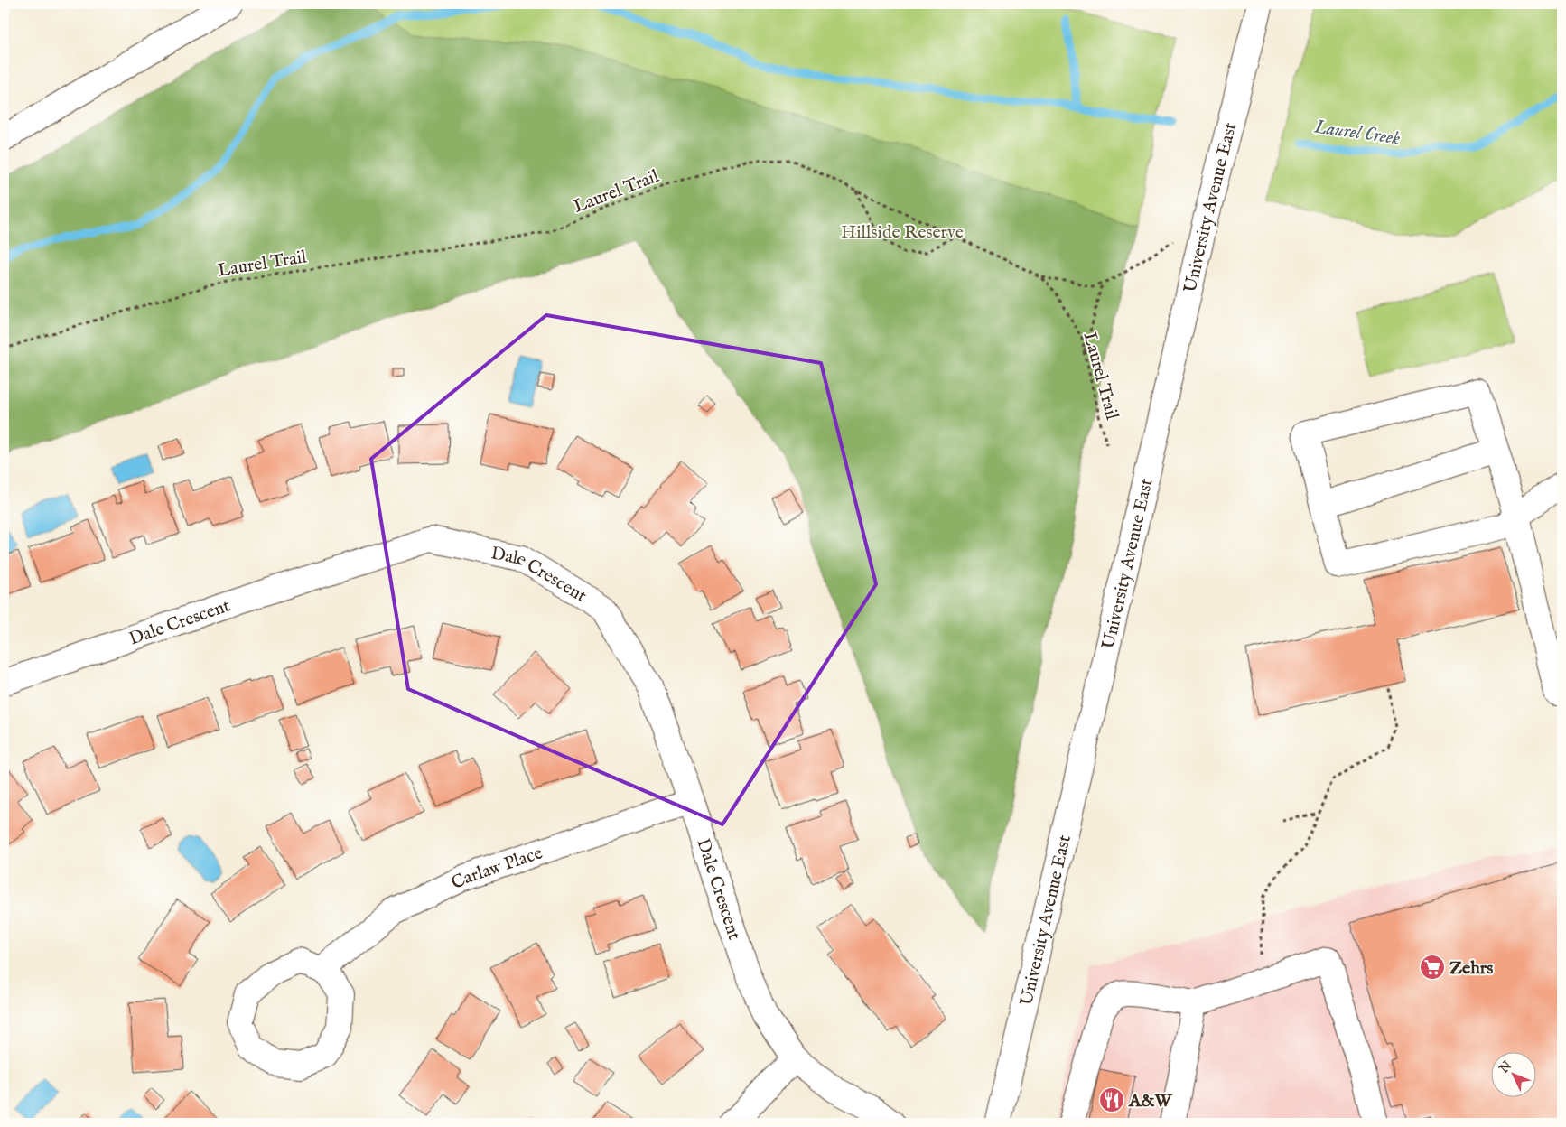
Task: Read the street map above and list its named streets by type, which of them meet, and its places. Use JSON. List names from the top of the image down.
{
  "streets": {
    "street": ["University Avenue East", "Dale Crescent", "Carlaw Place"],
    "path": ["Laurel Trail"]
  },
  "crossings": [
    ["Dale Crescent", "Carlaw Place"]
  ],
  "water": ["Laurel Creek"],
  "parks": ["Hillside Reserve"],
  "places": {
    "supermarket": ["Zehrs"],
    "restaurant": ["A&W"]
  },
  "north": "top left"
}
